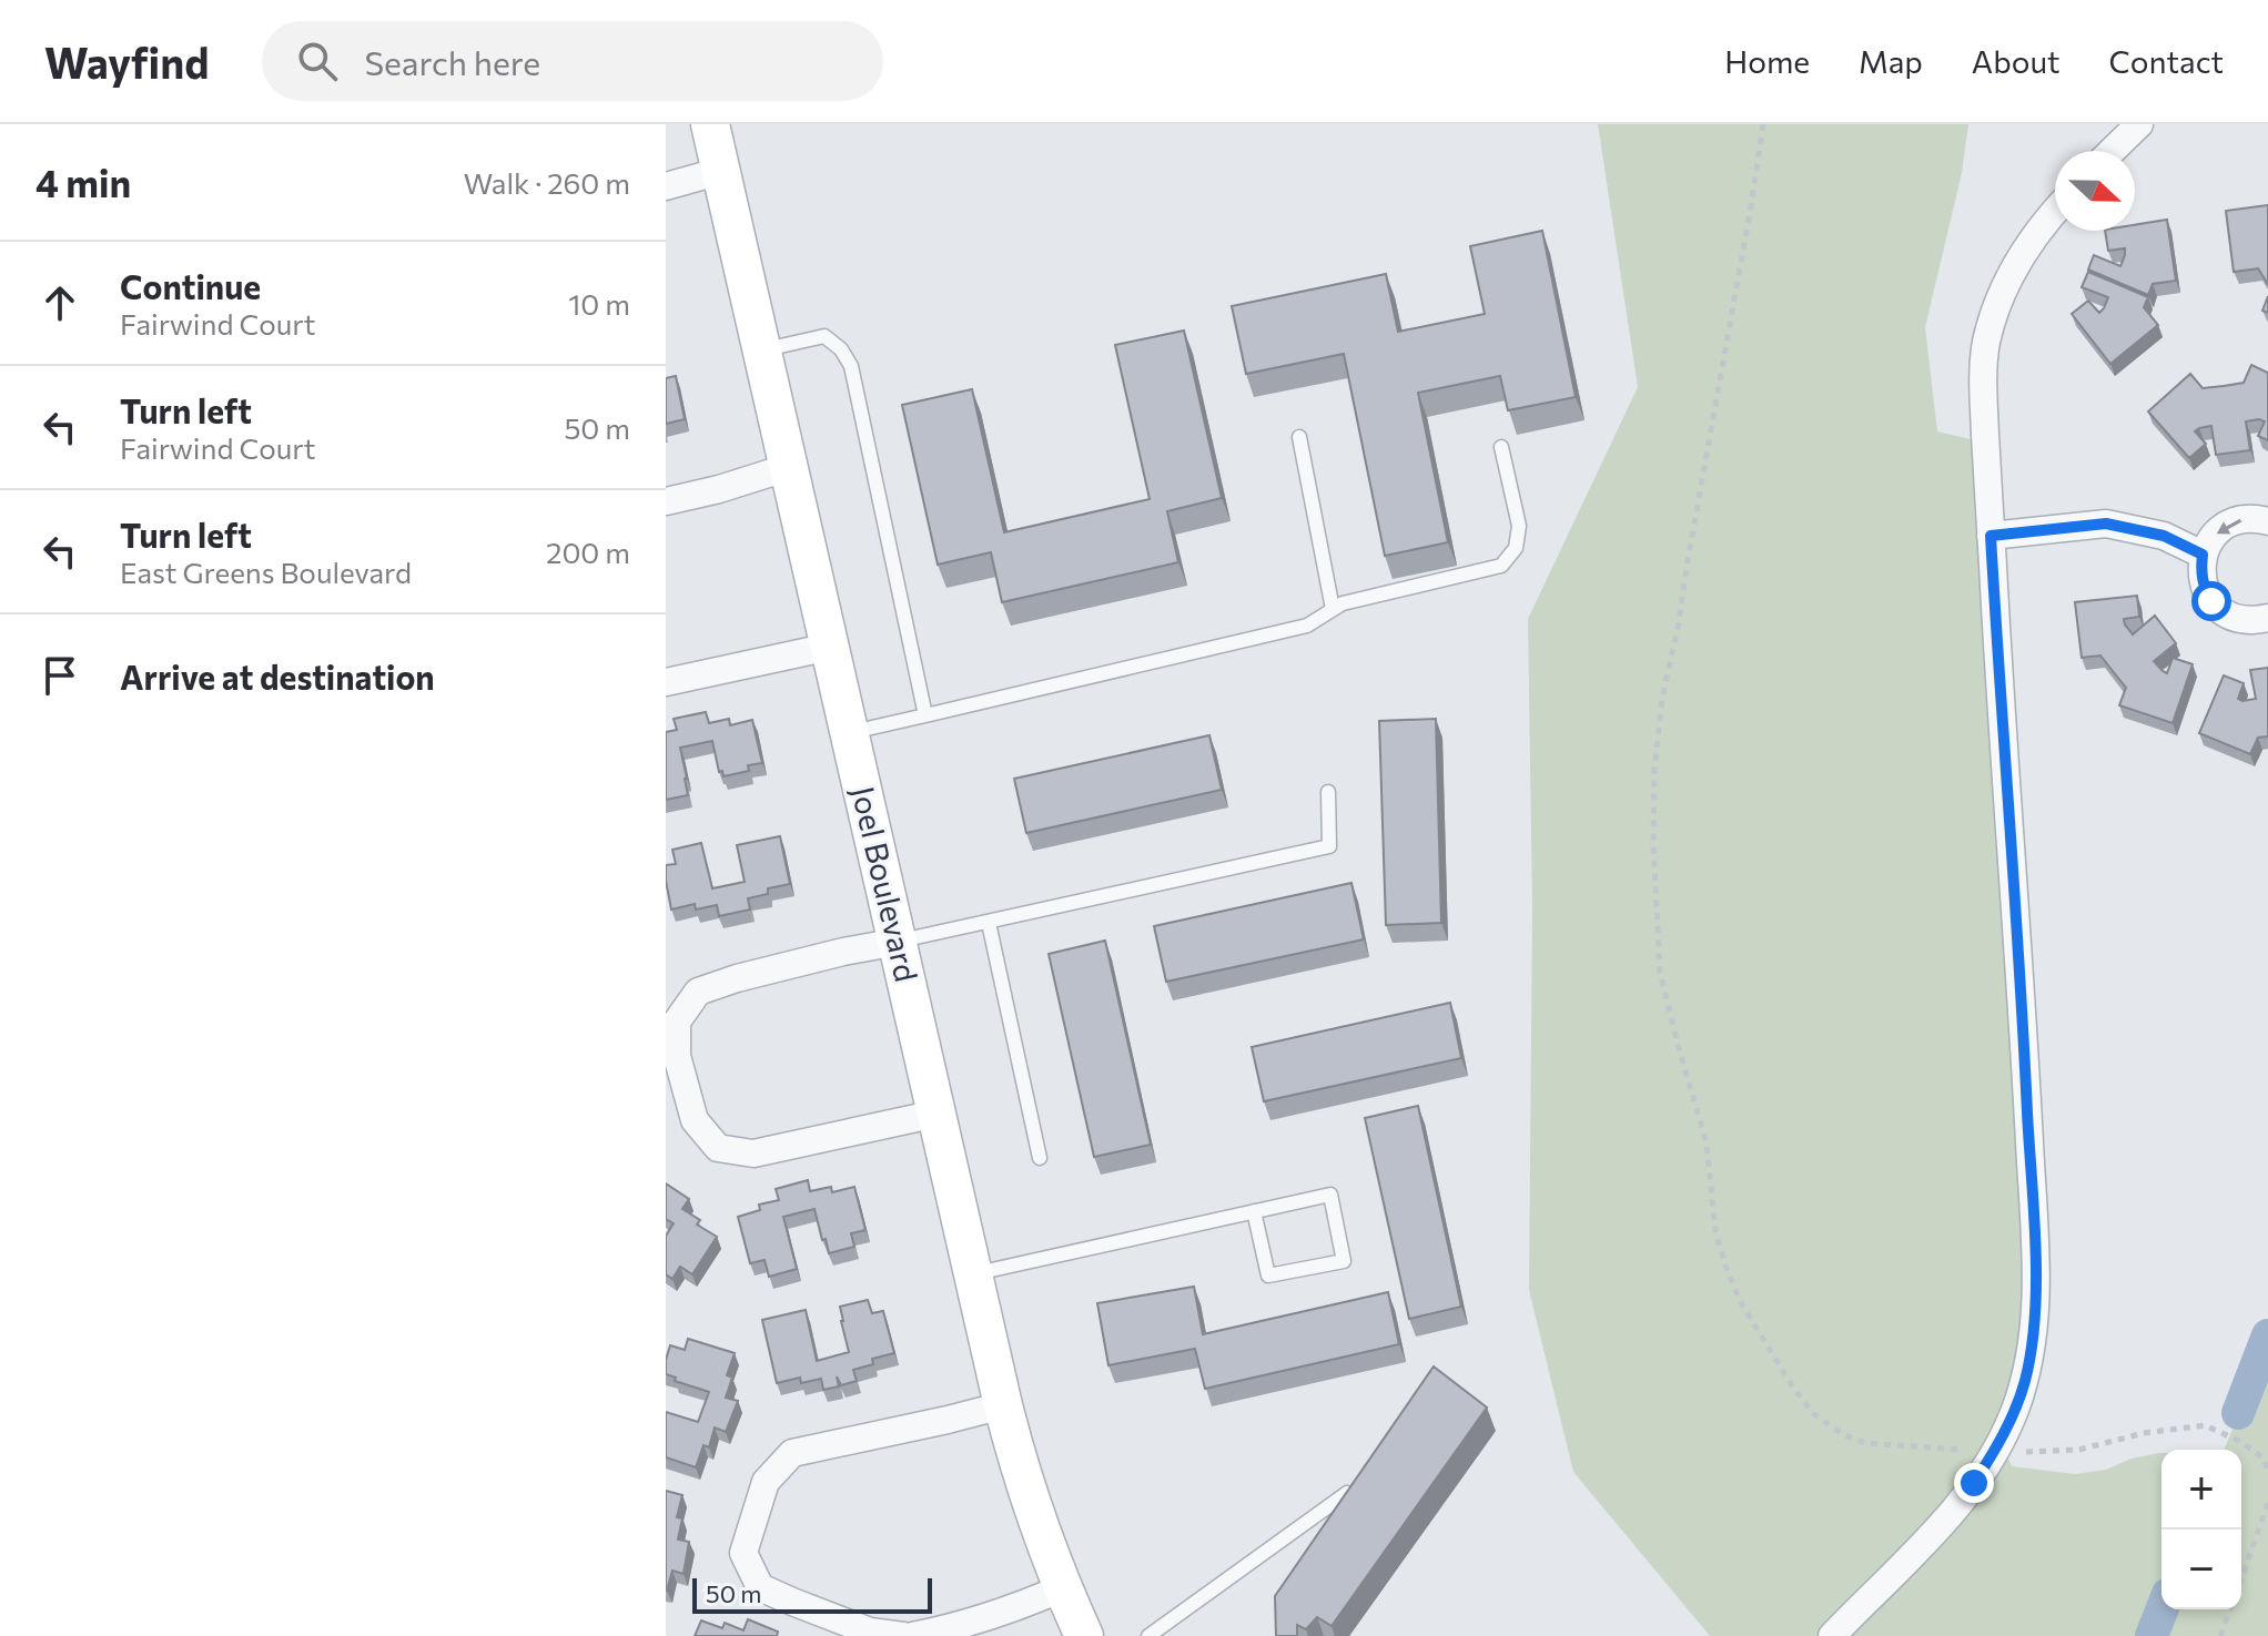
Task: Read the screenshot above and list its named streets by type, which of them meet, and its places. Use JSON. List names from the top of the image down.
{
  "streets": {
    "main road": ["Joel Boulevard"]
  },
  "scale_bar": "50 m",
  "north": "right",
  "page": {
    "header": "Wayfind",
    "search": "Search here",
    "nav": [
      "Home",
      "Map",
      "About",
      "Contact"
    ],
    "heading": ["4 min", "Walk · 260 m"],
    "list": [
      ["Continue", "Fairwind Court", "10 m"],
      ["Turn left", "Fairwind Court", "50 m"],
      ["Turn left", "East Greens Boulevard", "200 m"],
      "Arrive at destination"
    ],
    "map_buttons": ["+", "−"],
    "scale": "50 m"
  }
}
